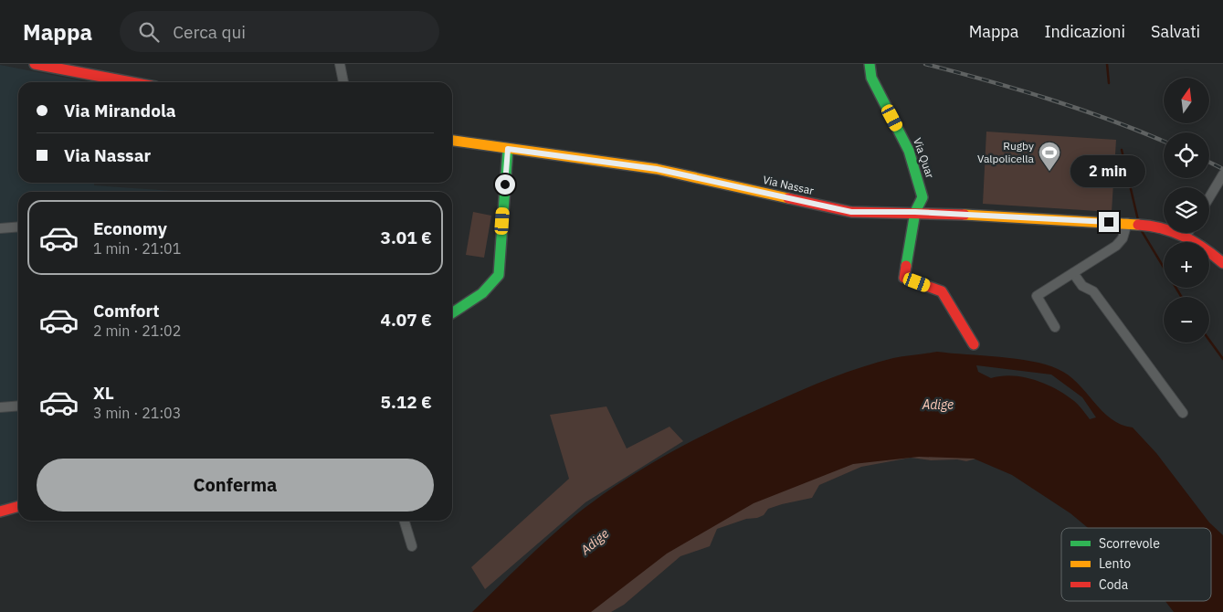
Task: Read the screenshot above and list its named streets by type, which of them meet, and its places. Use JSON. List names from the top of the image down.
{
  "streets": {
    "main road": ["Via Quar", "Via Nassar"]
  },
  "crossings": [
    ["Via Quar", "Via Nassar"]
  ],
  "water": ["Adige"],
  "places": {
    "sports": ["Rugby Valpolicella"]
  },
  "legend": ["Scorrevole", "Lento", "Coda"],
  "north": "top",
  "page": {
    "header": "Mappa",
    "search": "Cerca qui",
    "nav": ["Mappa", "Indicazioni", "Salvati"],
    "map_buttons": ["+", "−"],
    "banner": ["Via Mirandola", "Via Nassar"],
    "bubble": "2 min",
    "list": [
      {
        "name": "Economy",
        "note": "1 min · 21:01",
        "value": "3.01 €"
      },
      {
        "name": "Comfort",
        "note": "2 min · 21:02",
        "value": "4.07 €"
      },
      {
        "name": "XL",
        "note": "3 min · 21:03",
        "value": "5.12 €"
      }
    ],
    "buttons": "Conferma"
  }
}
